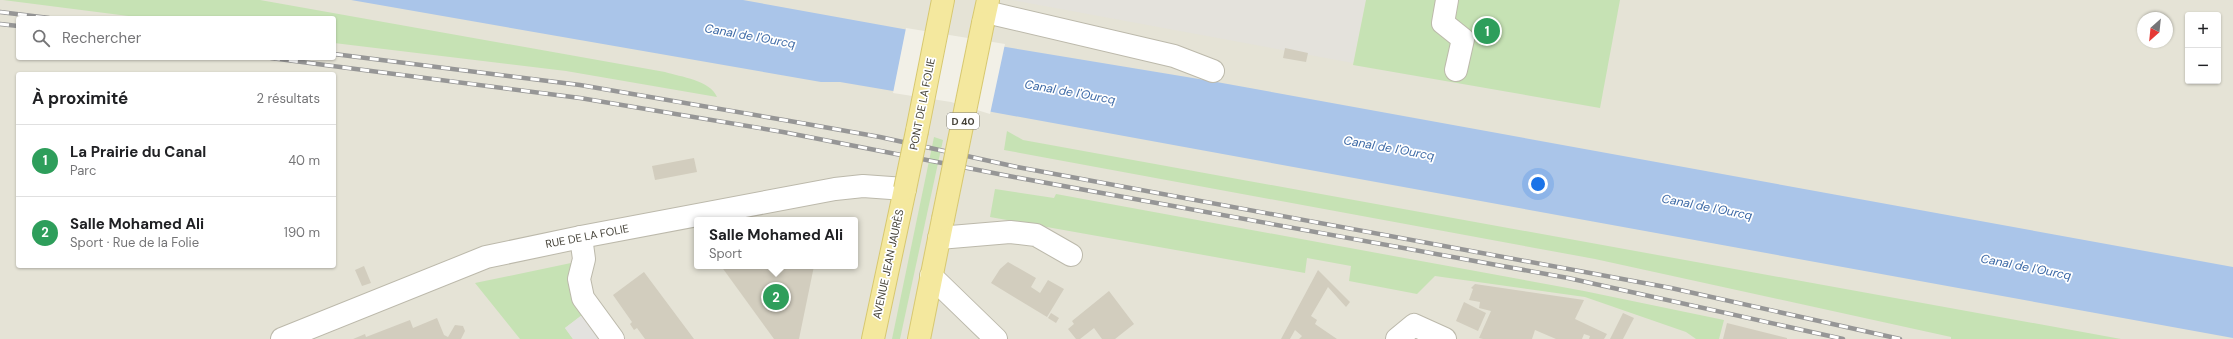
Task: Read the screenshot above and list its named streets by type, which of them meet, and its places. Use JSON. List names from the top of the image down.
{
  "streets": {
    "main road": ["PONT DE LA FOLIE", "D 40", "AVENUE JEAN JAURÈS"],
    "street": ["RUE DE LA FOLIE"]
  },
  "crossings": [
    ["PONT DE LA FOLIE", "RUE DE LA FOLIE"],
    ["PONT DE LA FOLIE", "AVENUE JEAN JAURÈS"],
    ["RUE DE LA FOLIE", "AVENUE JEAN JAURÈS"]
  ],
  "water": ["Canal de l'Ourcq"],
  "north": "bottom left",
  "page": {
    "map_buttons": ["+", "−"],
    "pins": ["1", "2"],
    "search": "Rechercher",
    "heading": ["À proximité", "2 résultats"],
    "list": [
      {
        "mark": "1",
        "name": "La Prairie du Canal",
        "note": "Parc",
        "value": "40 m"
      },
      {
        "mark": "2",
        "name": "Salle Mohamed Ali",
        "note": "Sport · Rue de la Folie",
        "value": "190 m"
      }
    ],
    "popup": ["Salle Mohamed Ali", "Sport"]
  }
}
